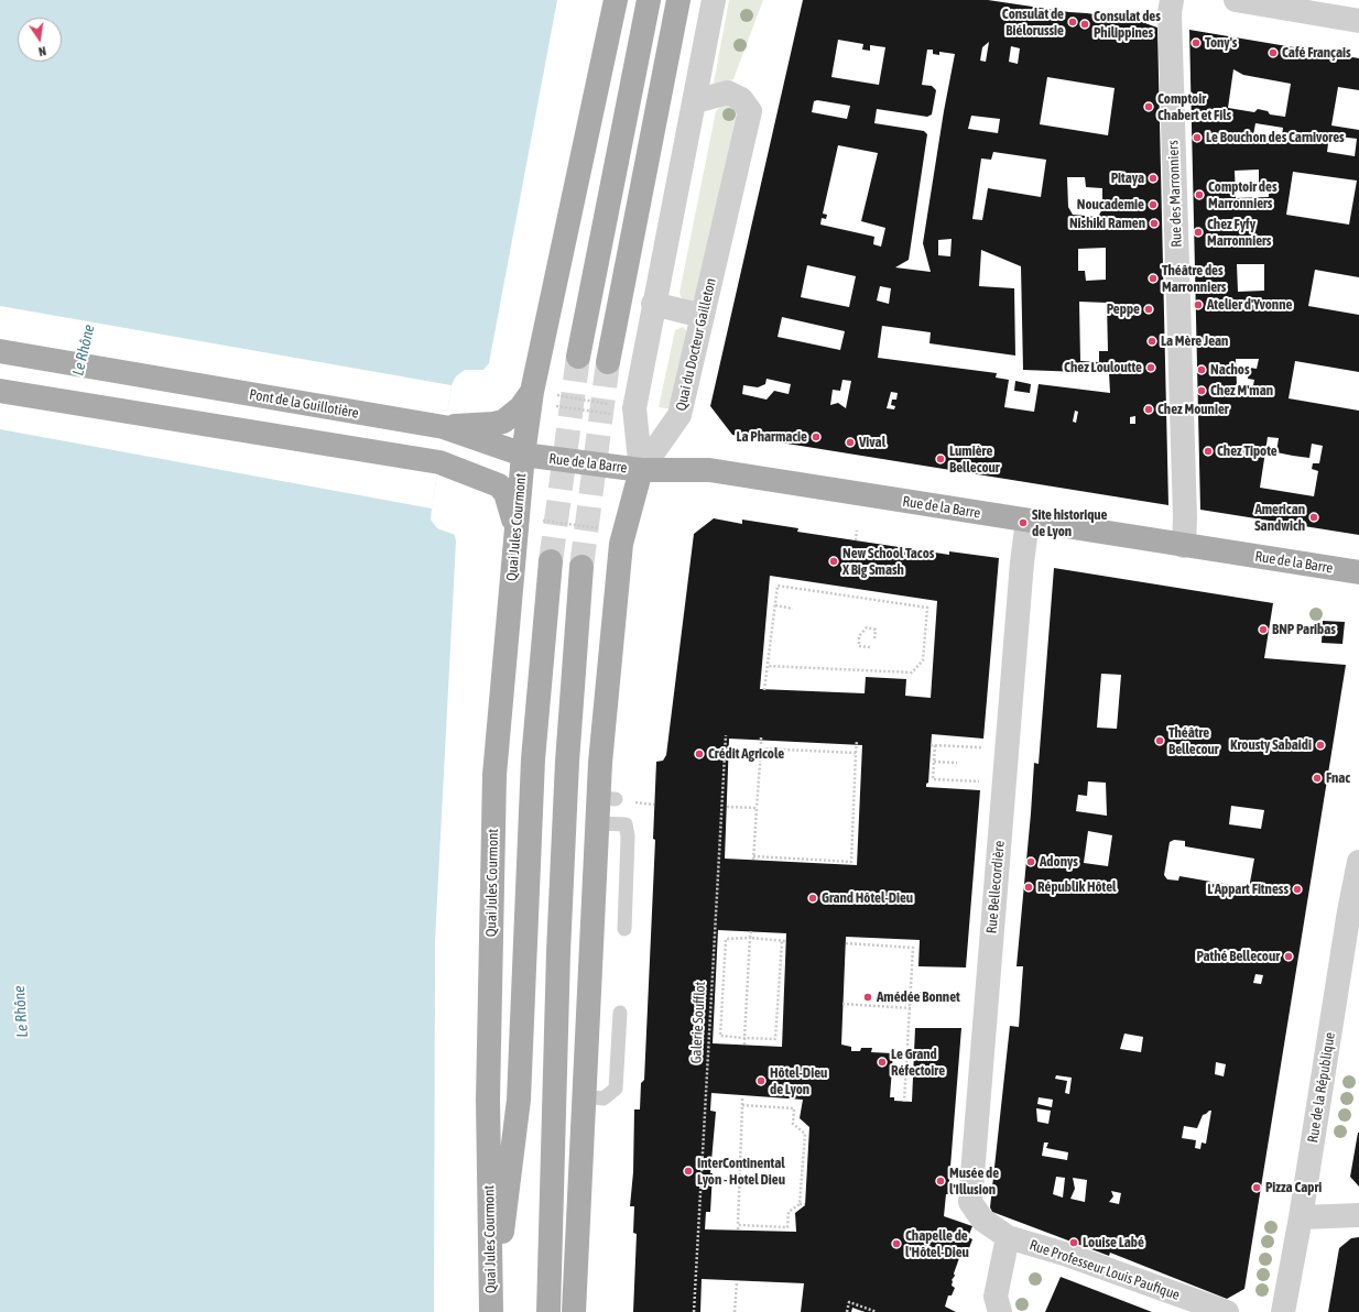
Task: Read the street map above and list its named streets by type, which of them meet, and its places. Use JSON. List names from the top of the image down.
{
  "streets": {
    "main road": ["Pont de la Guillotière", "Rue de la Barre", "Quai Jules Courmont"],
    "street": [
      "Rue des Marronniers",
      "Quai du Docteur Gailleton",
      "Rue Bellecordière",
      "Rue de la République",
      "Rue Professeur Louis Paufique"
    ],
    "path": ["Galerie Soufflot"]
  },
  "crossings": [
    ["Rue des Marronniers", "Rue de la Barre"],
    ["Quai du Docteur Gailleton", "Rue de la Barre"],
    ["Pont de la Guillotière", "Rue de la Barre"],
    ["Pont de la Guillotière", "Quai Jules Courmont"],
    ["Rue de la Barre", "Quai Jules Courmont"],
    ["Rue de la Barre", "Rue Bellecordière"],
    ["Rue Bellecordière", "Rue Professeur Louis Paufique"]
  ],
  "water": ["Le Rhône"],
  "places": [
    "Consulat de Biélorussie",
    "Consulat des Philippines",
    "Tony's",
    "Café Français",
    "Comptoir Chabert et Fils",
    "Le Bouchon des Carnivores",
    "Pitaya",
    "Comptoir des Marronniers",
    "Noucademie",
    "Nishiki Ramen",
    "Chez Fyfy Marronniers",
    "Théâtre des Marronniers",
    "Atelier d'Yvonne",
    "Peppe",
    "La Mère Jean",
    "Chez Louloutte",
    "Nachos",
    "Chez M'man",
    "Chez Mounier",
    "La Pharmacie",
    "Vival",
    "Chez Tipote",
    "Lumière Bellecour",
    "American Sandwich",
    "Site historique de Lyon",
    "New School Tacos X Big Smash",
    "BNP Paribas",
    "Théâtre Bellecour",
    "Krousty Sabaidi",
    "Crédit Agricole",
    "Fnac",
    "Adonys",
    "Républik Hôtel",
    "L'Appart Fitness",
    "Grand Hôtel-Dieu",
    "Pathé Bellecour",
    "Amédée Bonnet",
    "Le Grand Réfectoire",
    "Hôtel-Dieu de Lyon",
    "InterContinental Lyon - Hotel Dieu",
    "Musée de l'Illusion",
    "Pizza Capri",
    "Louise Labé",
    "Chapelle de l'Hôtel-Dieu"
  ],
  "north": "bottom"
}
